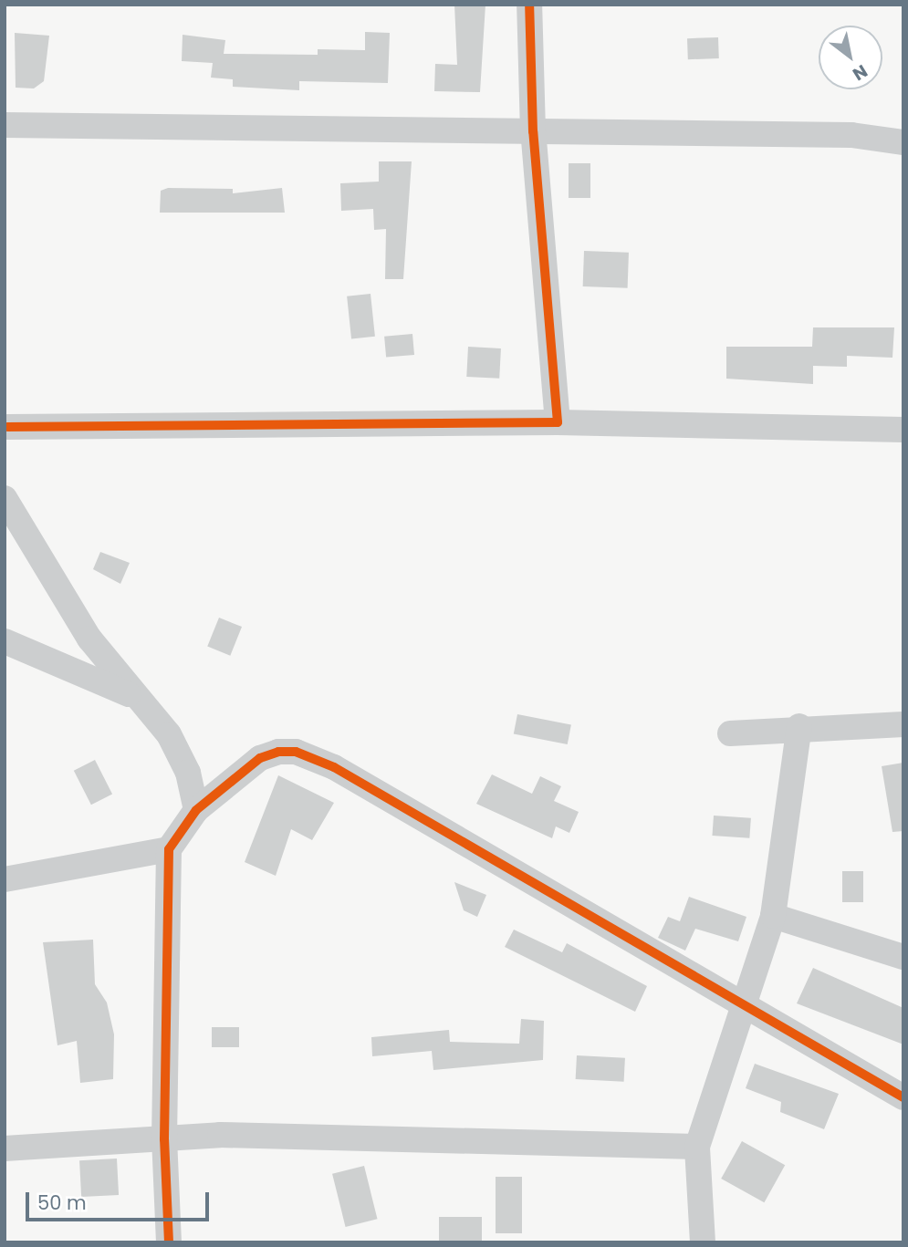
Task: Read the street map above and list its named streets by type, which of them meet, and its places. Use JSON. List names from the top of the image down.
{
  "scale_bar": "50 m",
  "north": "bottom right"
}
